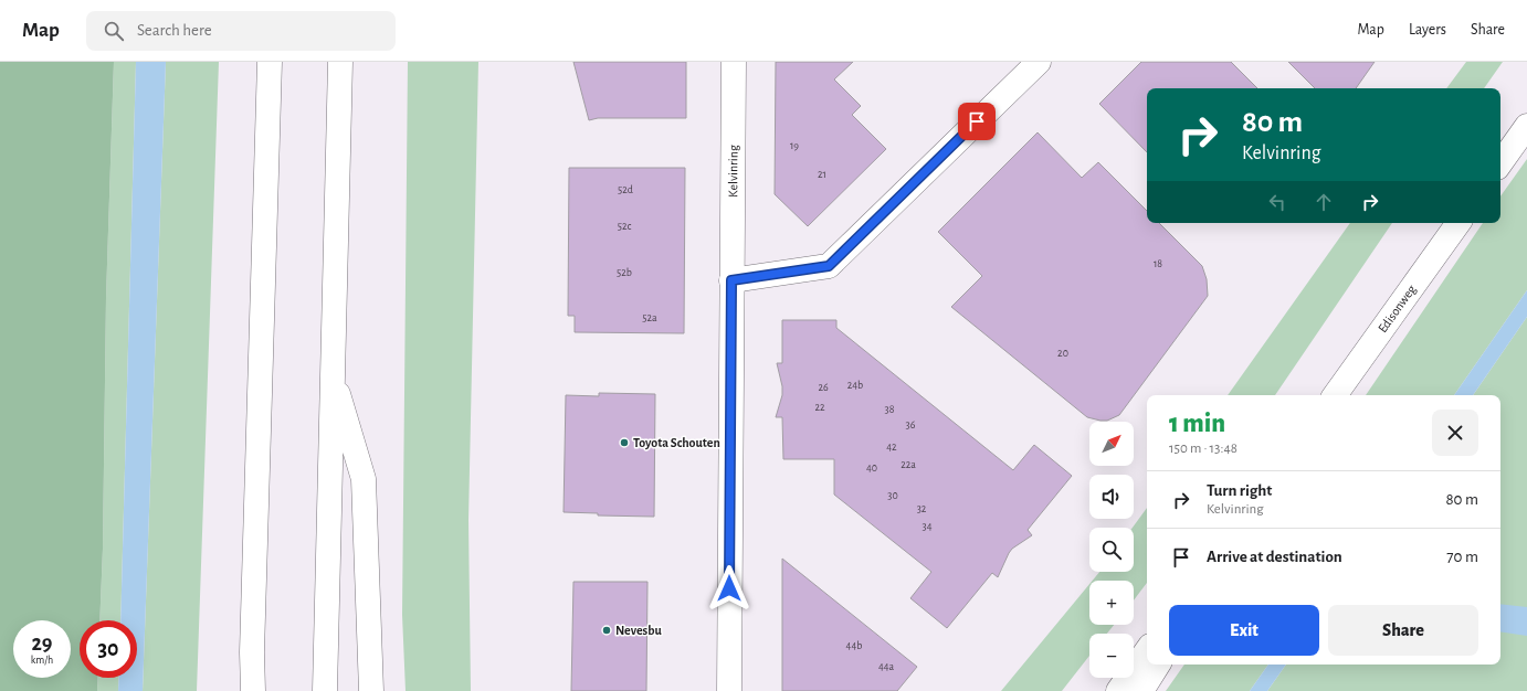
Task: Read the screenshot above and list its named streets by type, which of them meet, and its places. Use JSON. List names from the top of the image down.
{
  "streets": {
    "main road": ["Kelvinring", "Edisonweg"]
  },
  "places": ["Toyota Schouten", "Nevesbu"],
  "house_numbers": [
    "19",
    "21",
    "52d",
    "52c",
    "18",
    "52b",
    "52a",
    "20",
    "24b",
    "26",
    "22",
    "38",
    "36",
    "42",
    "22a",
    "40",
    "30",
    "32",
    "34",
    "44b",
    "44a"
  ],
  "north": "top right",
  "page": {
    "header": "Map",
    "search": "Search here",
    "nav": ["Map", "Layers", "Share"],
    "turn": ["80 m", "Kelvinring"],
    "heading": ["1 min", "150 m · 13:48"],
    "map_buttons": ["+", "−"],
    "list": [
      {
        "name": "Turn right",
        "note": "Kelvinring",
        "value": "80 m"
      },
      {
        "name": "Arrive at destination",
        "value": "70 m"
      }
    ],
    "buttons": ["Exit", "Share"],
    "speed": "29 km/h",
    "limit": "30"
  }
}
